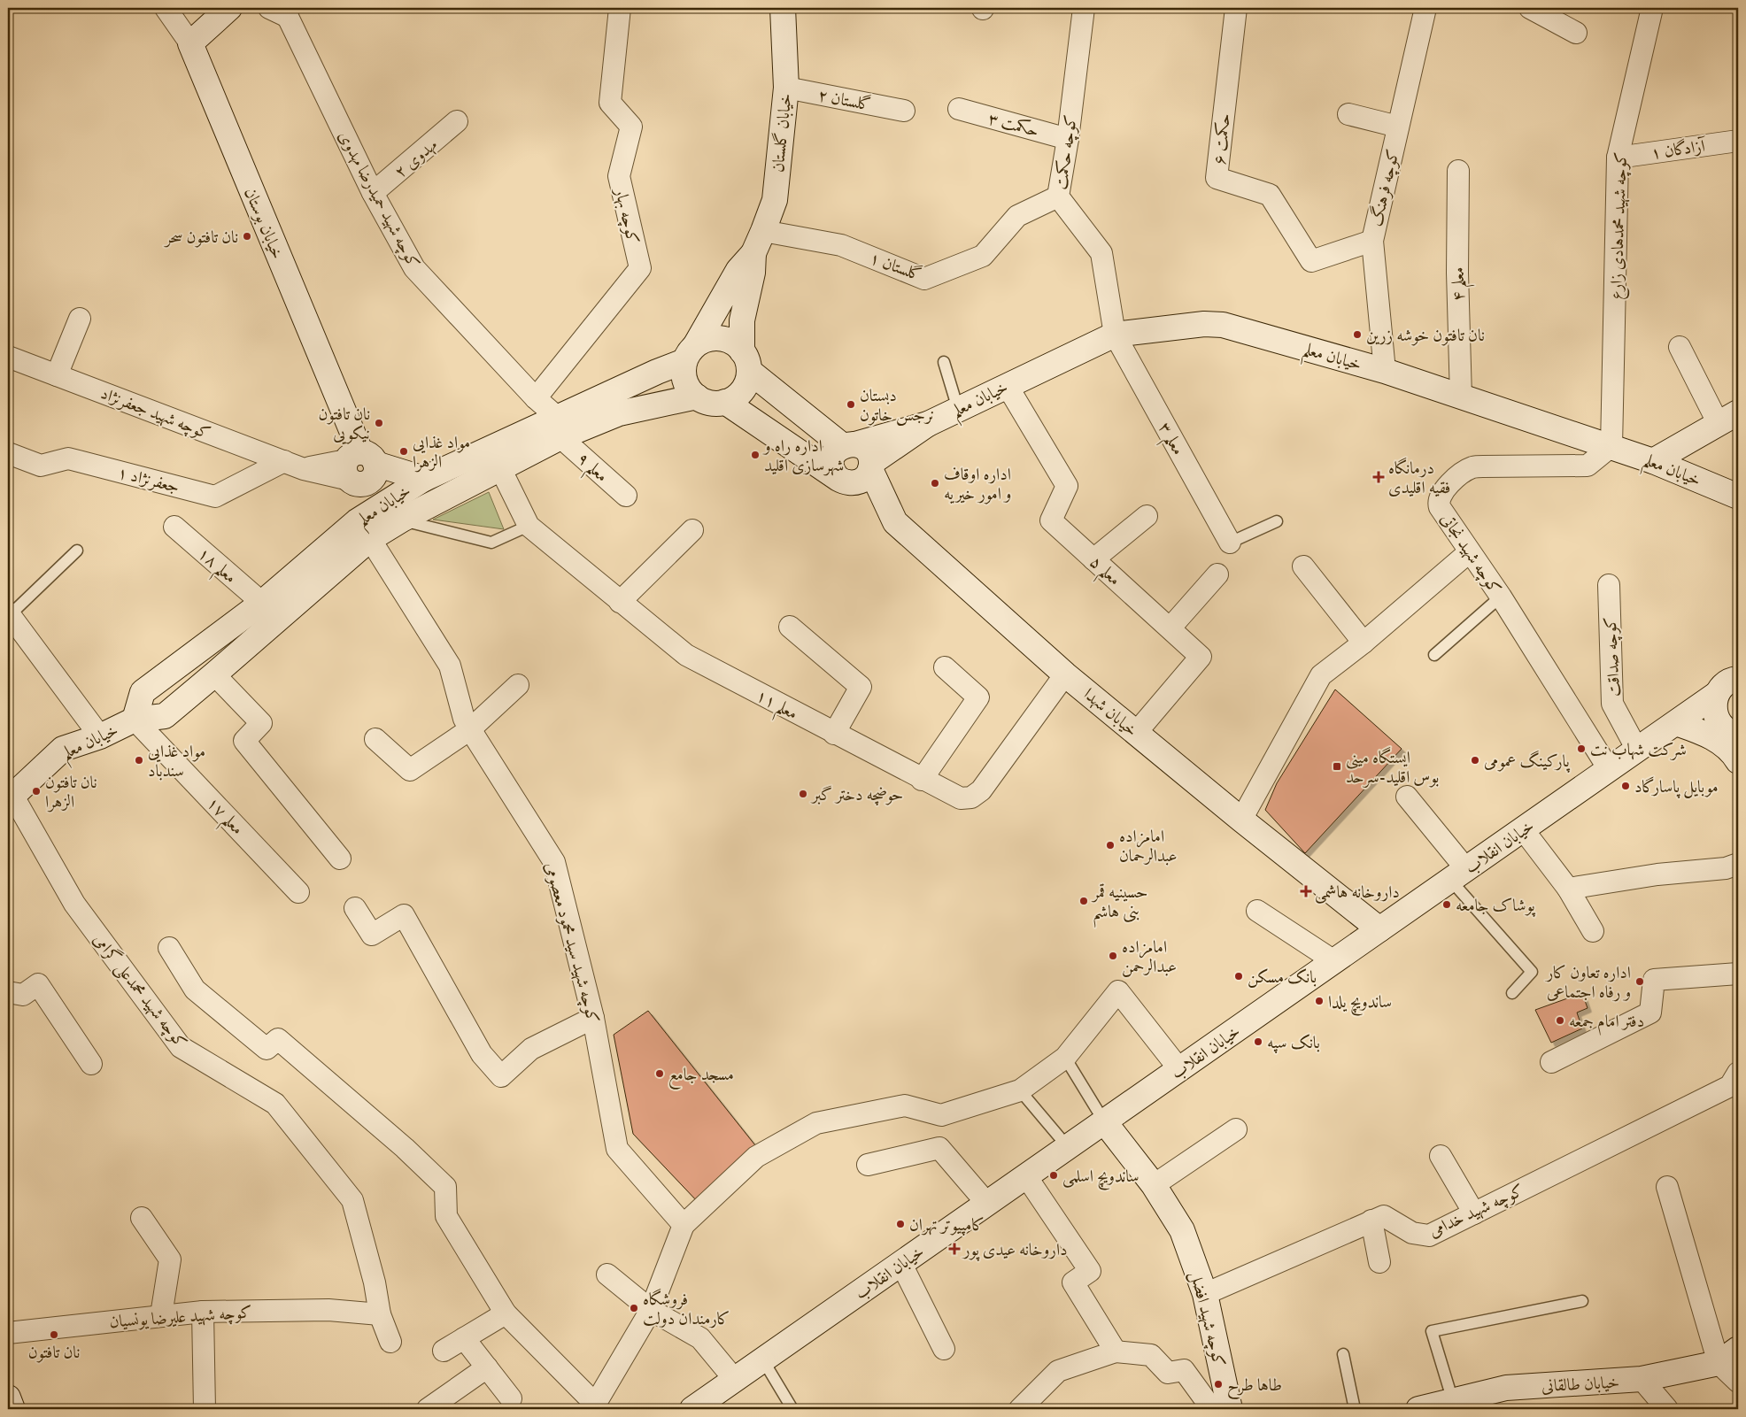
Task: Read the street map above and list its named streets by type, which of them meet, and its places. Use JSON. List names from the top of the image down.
{
  "streets": {
    "main road": [
      "خیابان گلستان",
      "خیابان بوستان",
      "خیابان معلم",
      "خیابان شهدا",
      "خیابان انقلاب",
      "کوچه شهید افضل",
      "خیابان طالقانی"
    ],
    "street": [
      "گلستان ۲",
      "حکمت ۳",
      "حکمت ۶",
      "آزادگان ۱",
      "کوچه حکمت",
      "مهدوی ۲",
      "کوچه فرهنگ",
      "کوچه شهید حمیدرضا مهدوی",
      "کوچه بهار",
      "کوچه شهید محمدهادی زارع",
      "گلستان ۱",
      "معلم ۴",
      "کوچه شهید جعفرنژاد",
      "معلم ۳",
      "معلم ۹",
      "جعفرنژاد ۱",
      "کوچه شهید نجاتی",
      "معلم ۱۸",
      "معلم ۵",
      "کوچه صداقت",
      "معلم ۱۱",
      "معلم ۱۷",
      "کوچه شهید سید محمود معصومی",
      "کوچه شهید محمدعلی گرامی",
      "کوچه شهید خدامی",
      "کوچه شهید علیرضا یونسیان"
    ]
  },
  "crossings": [
    ["گلستان ۲", "خیابان گلستان"],
    ["حکمت ۳", "کوچه حکمت"],
    ["خیابان گلستان", "گلستان ۱"],
    ["حکمت ۶", "کوچه فرهنگ"],
    ["آزادگان ۱", "کوچه شهید محمدهادی زارع"],
    ["کوچه حکمت", "گلستان ۱"],
    ["کوچه حکمت", "خیابان معلم"],
    ["کوچه حکمت", "معلم ۳"],
    ["مهدوی ۲", "کوچه شهید حمیدرضا مهدوی"],
    ["کوچه فرهنگ", "خیابان معلم"],
    ["کوچه شهید حمیدرضا مهدوی", "کوچه بهار"],
    ["کوچه شهید حمیدرضا مهدوی", "خیابان معلم"],
    ["کوچه شهید حمیدرضا مهدوی", "معلم ۹"],
    ["خیابان بوستان", "خیابان معلم"],
    ["خیابان بوستان", "کوچه شهید جعفرنژاد"],
    ["خیابان بوستان", "کوچه شهید سید محمود معصومی"],
    ["کوچه شهید محمدهادی زارع", "خیابان معلم"],
    ["کوچه شهید محمدهادی زارع", "کوچه شهید نجاتی"],
    ["معلم ۴", "خیابان معلم"],
    ["خیابان معلم", "معلم ۳"],
    ["خیابان معلم", "معلم ۹"],
    ["خیابان معلم", "کوچه شهید نجاتی"],
    ["خیابان معلم", "معلم ۱۸"],
    ["خیابان معلم", "معلم ۵"],
    ["خیابان معلم", "معلم ۱۱"],
    ["خیابان معلم", "خیابان شهدا"],
    ["خیابان معلم", "معلم ۱۷"],
    ["خیابان معلم", "کوچه شهید سید محمود معصومی"],
    ["خیابان معلم", "کوچه شهید محمدعلی گرامی"],
    ["کوچه شهید جعفرنژاد", "جعفرنژاد ۱"],
    ["کوچه شهید نجاتی", "خیابان انقلاب"],
    ["معلم ۵", "خیابان شهدا"],
    ["کوچه صداقت", "خیابان انقلاب"],
    ["معلم ۱۱", "خیابان شهدا"],
    ["خیابان شهدا", "خیابان انقلاب"],
    ["خیابان انقلاب", "کوچه شهید افضل"],
    ["کوچه شهید محمدعلی گرامی", "کوچه شهید علیرضا یونسیان"],
    ["کوچه شهید خدامی", "کوچه شهید افضل"]
  ],
  "places": {
    "other": [
      "نان تافتون سحر",
      "نان تافتون خوشه زرین",
      "دبستان نرجس خاتون",
      "نان تافتون نیکویی",
      "مواد غذایی الزهرا",
      "اداره راه و شهرسازی اقلید",
      "اداره اوقاف و امور خیریه",
      "شرکت شهاب نت",
      "مواد غذایی سندباد",
      "پارکینگ عمومی",
      "موبایل پاسارگاد",
      "نان تافتون الزهرا",
      "حوضچه دختر گبر",
      "امامزاده عبدالرحمان",
      "حسینیه قمر بنی هاشم",
      "پوشاک جامعه",
      "امامزاده عبدالرحمن",
      "بانک مسکن",
      "اداره تعاون کار و رفاه اجتماعی",
      "ساندویچ یلدا",
      "دفتر امام جمعه",
      "بانک سپه",
      "مسجد جامع",
      "ساندویچ اسلمی",
      "کامپیوتر تهران",
      "فروشگاه کارمندان دولت",
      "نان تافتون",
      "طاها طرح"
    ],
    "health": ["درمانگاه فقیه اقلیدی", "داروخانه هاشمی", "داروخانه عیدی پور"],
    "transit": ["ایستگاه مینی بوس اقلید-سرحد"]
  }
}
